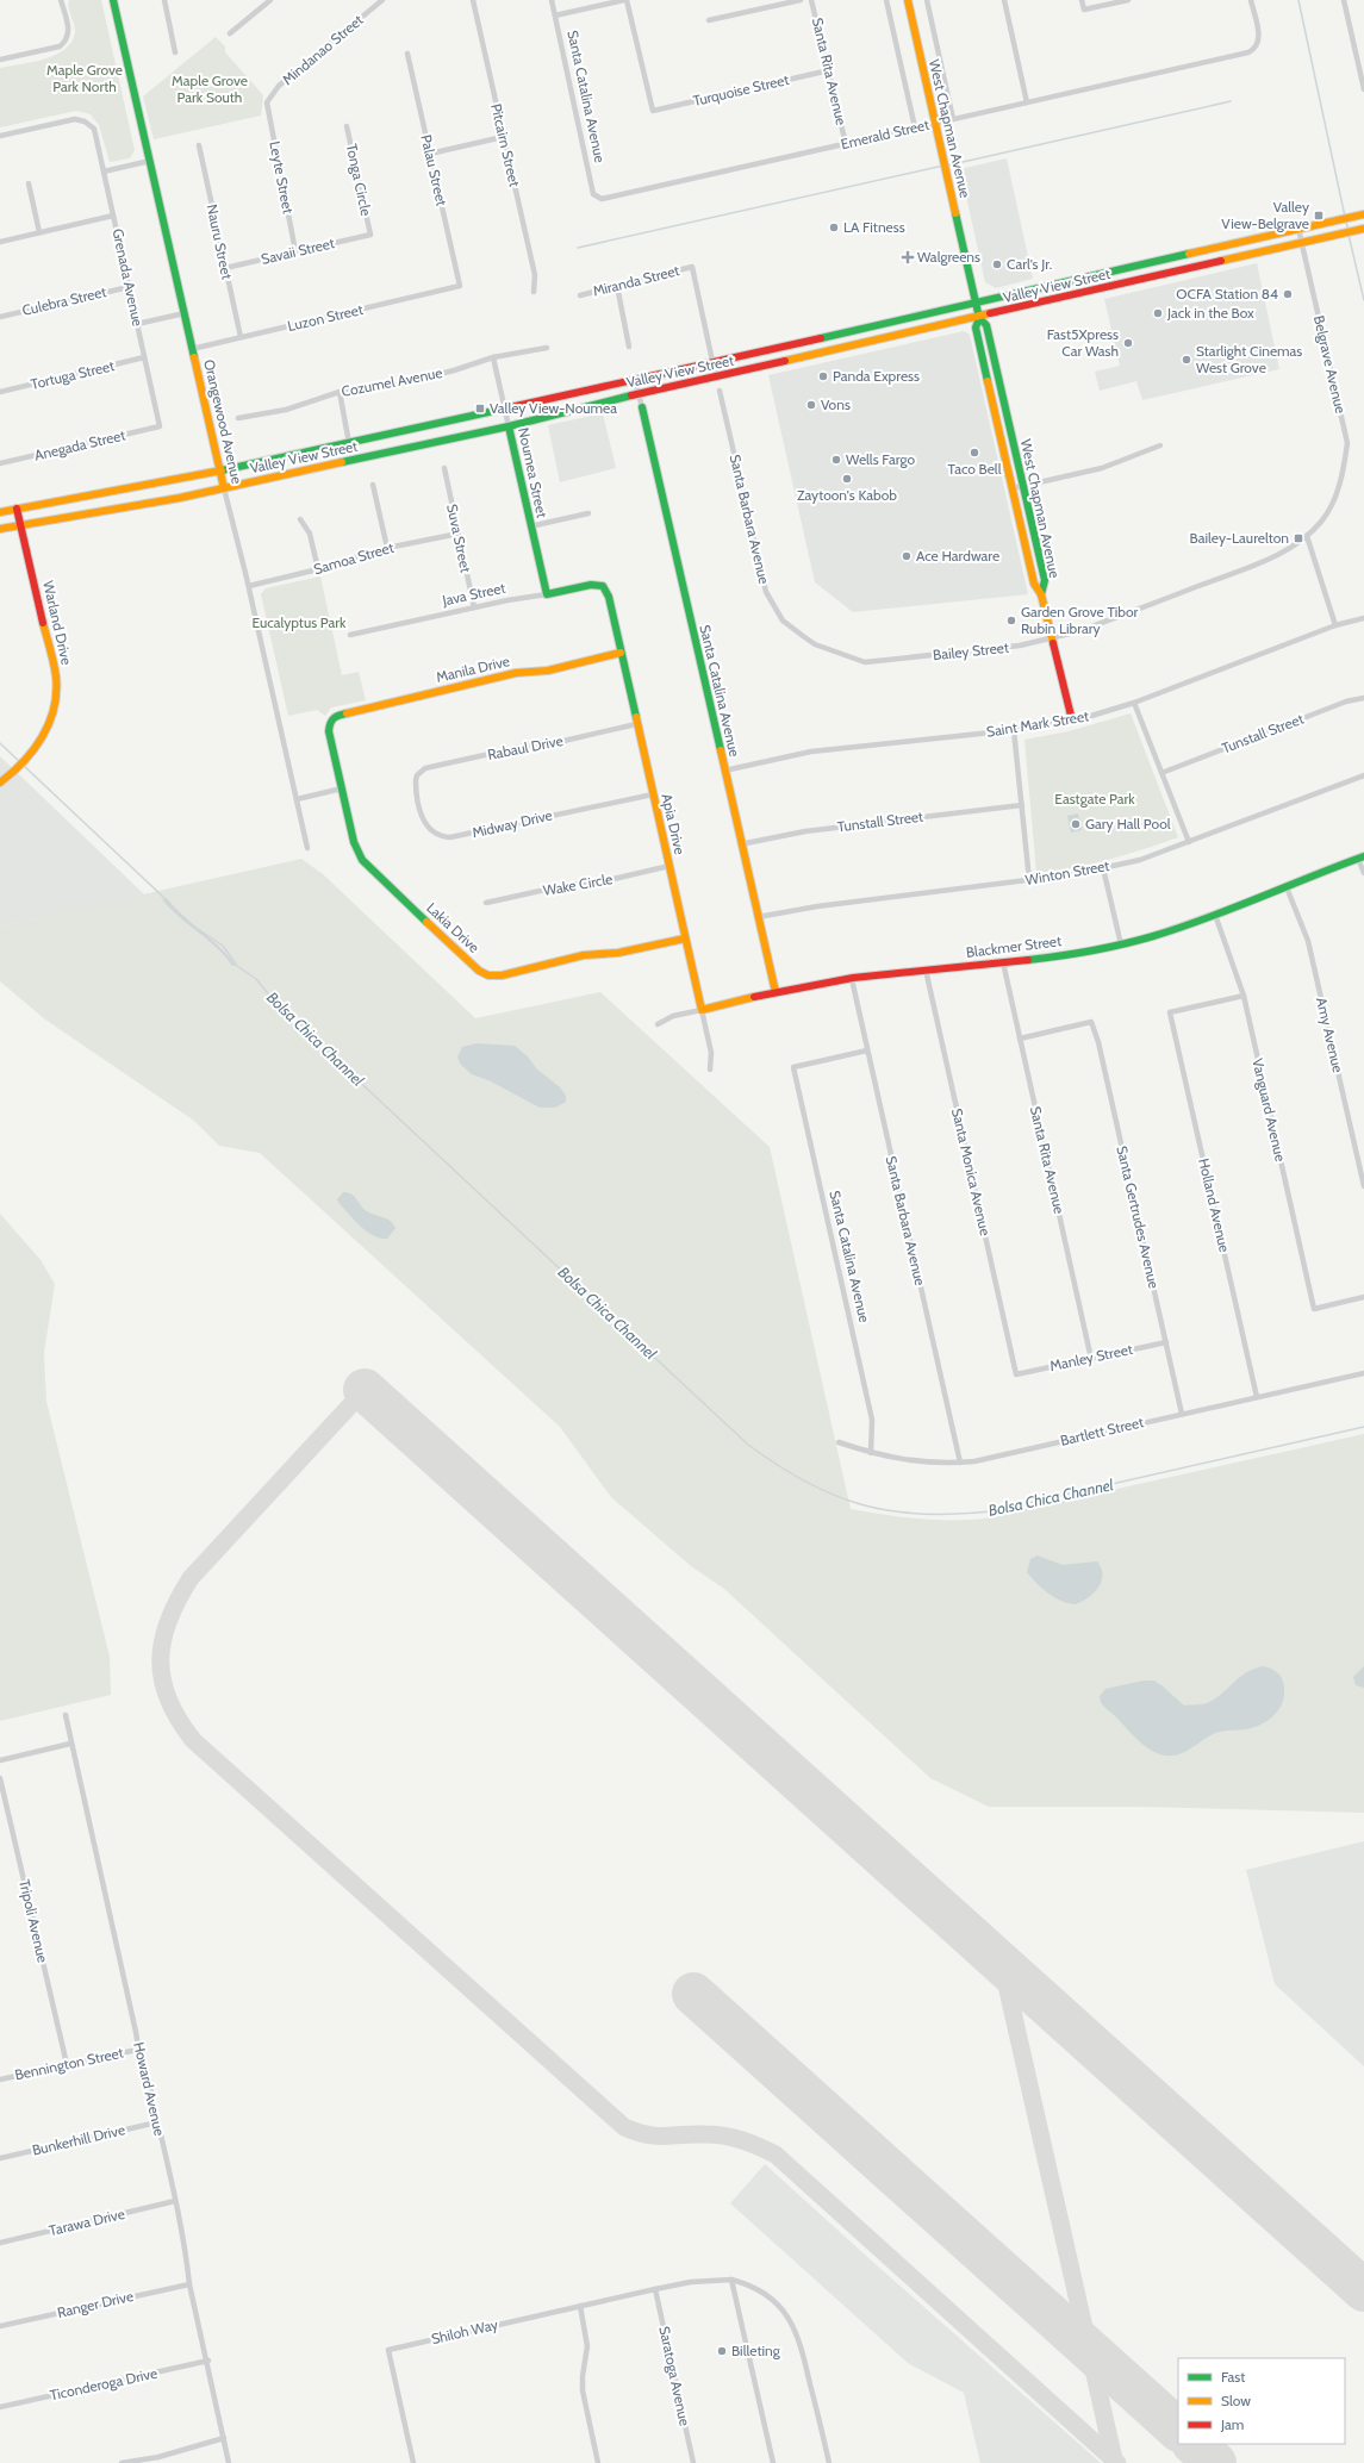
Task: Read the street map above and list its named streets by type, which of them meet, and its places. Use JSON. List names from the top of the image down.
{
  "streets": {
    "street": [
      "Mindanao Street",
      "Santa Rita Avenue",
      "Turquoise Street",
      "Santa Catalina Avenue",
      "West Chapman Avenue",
      "Emerald Street",
      "Pitcairn Street",
      "Palau Street",
      "Leyte Street",
      "Tonga Circle",
      "Nauru Street",
      "Savaii Street",
      "Grenada Avenue",
      "Miranda Street",
      "Valley View Street",
      "Culebra Street",
      "Luzon Street",
      "Belgrave Avenue",
      "Tortuga Street",
      "Cozumel Avenue",
      "Orangewood Avenue",
      "Anegada Street",
      "Noumea Street",
      "Santa Barbara Avenue",
      "Suva Street",
      "Samoa Street",
      "Java Street",
      "Warland Drive",
      "Bailey Street",
      "Manila Drive",
      "Saint Mark Street",
      "Tunstall Street",
      "Rabaul Drive",
      "Midway Drive",
      "Apia Drive",
      "Winton Street",
      "Wake Circle",
      "Lakia Drive",
      "Blackmer Street",
      "Amy Avenue",
      "Vanguard Avenue",
      "Santa Monica Avenue",
      "Holland Avenue",
      "Santa Gertrudes Avenue",
      "Manley Street",
      "Bartlett Street",
      "Tripoli Avenue",
      "Bennington Street",
      "Howard Avenue",
      "Bunkerhill Drive",
      "Tarawa Drive",
      "Ranger Drive",
      "Shiloh Way",
      "Saratoga Avenue",
      "Ticonderoga Drive"
    ]
  },
  "crossings": [
    ["Mindanao Street", "Leyte Street"],
    ["Santa Rita Avenue", "Turquoise Street"],
    ["Santa Rita Avenue", "Emerald Street"],
    ["Santa Rita Avenue", "Blackmer Street"],
    ["Santa Rita Avenue", "Santa Gertrudes Avenue"],
    ["Santa Rita Avenue", "Manley Street"],
    ["Santa Catalina Avenue", "Emerald Street"],
    ["Santa Catalina Avenue", "Valley View Street"],
    ["Santa Catalina Avenue", "Santa Barbara Avenue"],
    ["Santa Catalina Avenue", "Saint Mark Street"],
    ["Santa Catalina Avenue", "Tunstall Street"],
    ["Santa Catalina Avenue", "Winton Street"],
    ["Santa Catalina Avenue", "Blackmer Street"],
    ["Santa Catalina Avenue", "Bartlett Street"],
    ["West Chapman Avenue", "Emerald Street"],
    ["West Chapman Avenue", "Valley View Street"],
    ["Palau Street", "Luzon Street"],
    ["Leyte Street", "Savaii Street"],
    ["Tonga Circle", "Savaii Street"],
    ["Nauru Street", "Savaii Street"],
    ["Nauru Street", "Luzon Street"],
    ["Grenada Avenue", "Culebra Street"],
    ["Grenada Avenue", "Tortuga Street"],
    ["Grenada Avenue", "Anegada Street"],
    ["Miranda Street", "Valley View Street"],
    ["Valley View Street", "Belgrave Avenue"],
    ["Valley View Street", "Orangewood Avenue"],
    ["Valley View Street", "Noumea Street"],
    ["Valley View Street", "Warland Drive"],
    ["Luzon Street", "Orangewood Avenue"],
    ["Belgrave Avenue", "Bailey Street"],
    ["Cozumel Avenue", "Noumea Street"],
    ["Orangewood Avenue", "Samoa Street"],
    ["Noumea Street", "Java Street"],
    ["Santa Barbara Avenue", "Bailey Street"],
    ["Santa Barbara Avenue", "Blackmer Street"],
    ["Santa Barbara Avenue", "Bartlett Street"],
    ["Suva Street", "Samoa Street"],
    ["Suva Street", "Java Street"],
    ["Java Street", "Apia Drive"],
    ["Manila Drive", "Apia Drive"],
    ["Manila Drive", "Lakia Drive"],
    ["Rabaul Drive", "Midway Drive"],
    ["Rabaul Drive", "Apia Drive"],
    ["Midway Drive", "Apia Drive"],
    ["Apia Drive", "Wake Circle"],
    ["Apia Drive", "Lakia Drive"],
    ["Apia Drive", "Blackmer Street"],
    ["Blackmer Street", "Amy Avenue"],
    ["Blackmer Street", "Vanguard Avenue"],
    ["Blackmer Street", "Santa Monica Avenue"],
    ["Vanguard Avenue", "Holland Avenue"],
    ["Santa Monica Avenue", "Manley Street"],
    ["Holland Avenue", "Bartlett Street"],
    ["Santa Gertrudes Avenue", "Manley Street"],
    ["Santa Gertrudes Avenue", "Bartlett Street"],
    ["Tripoli Avenue", "Bennington Street"],
    ["Bennington Street", "Howard Avenue"],
    ["Howard Avenue", "Bunkerhill Drive"],
    ["Howard Avenue", "Tarawa Drive"],
    ["Howard Avenue", "Ranger Drive"],
    ["Howard Avenue", "Ticonderoga Drive"],
    ["Shiloh Way", "Saratoga Avenue"]
  ],
  "water": ["Bolsa Chica Channel"],
  "parks": [
    "Maple Grove Park North",
    "Maple Grove Park South",
    "Eucalyptus Park",
    "Eastgate Park"
  ],
  "places": {
    "transit": ["Valley View-Belgrave", "Valley View-Noumea", "Bailey-Laurelton"],
    "other": [
      "LA Fitness",
      "Carl's Jr.",
      "OCFA Station 84",
      "Jack in the Box",
      "Fast5Xpress Car Wash",
      "Starlight Cinemas West Grove",
      "Panda Express",
      "Vons",
      "Taco Bell",
      "Wells Fargo",
      "Zaytoon's Kabob",
      "Ace Hardware",
      "Garden Grove Tibor Rubin Library",
      "Gary Hall Pool",
      "Billeting"
    ],
    "health": ["Walgreens"]
  },
  "legend": ["Fast", "Slow", "Jam"]
}
